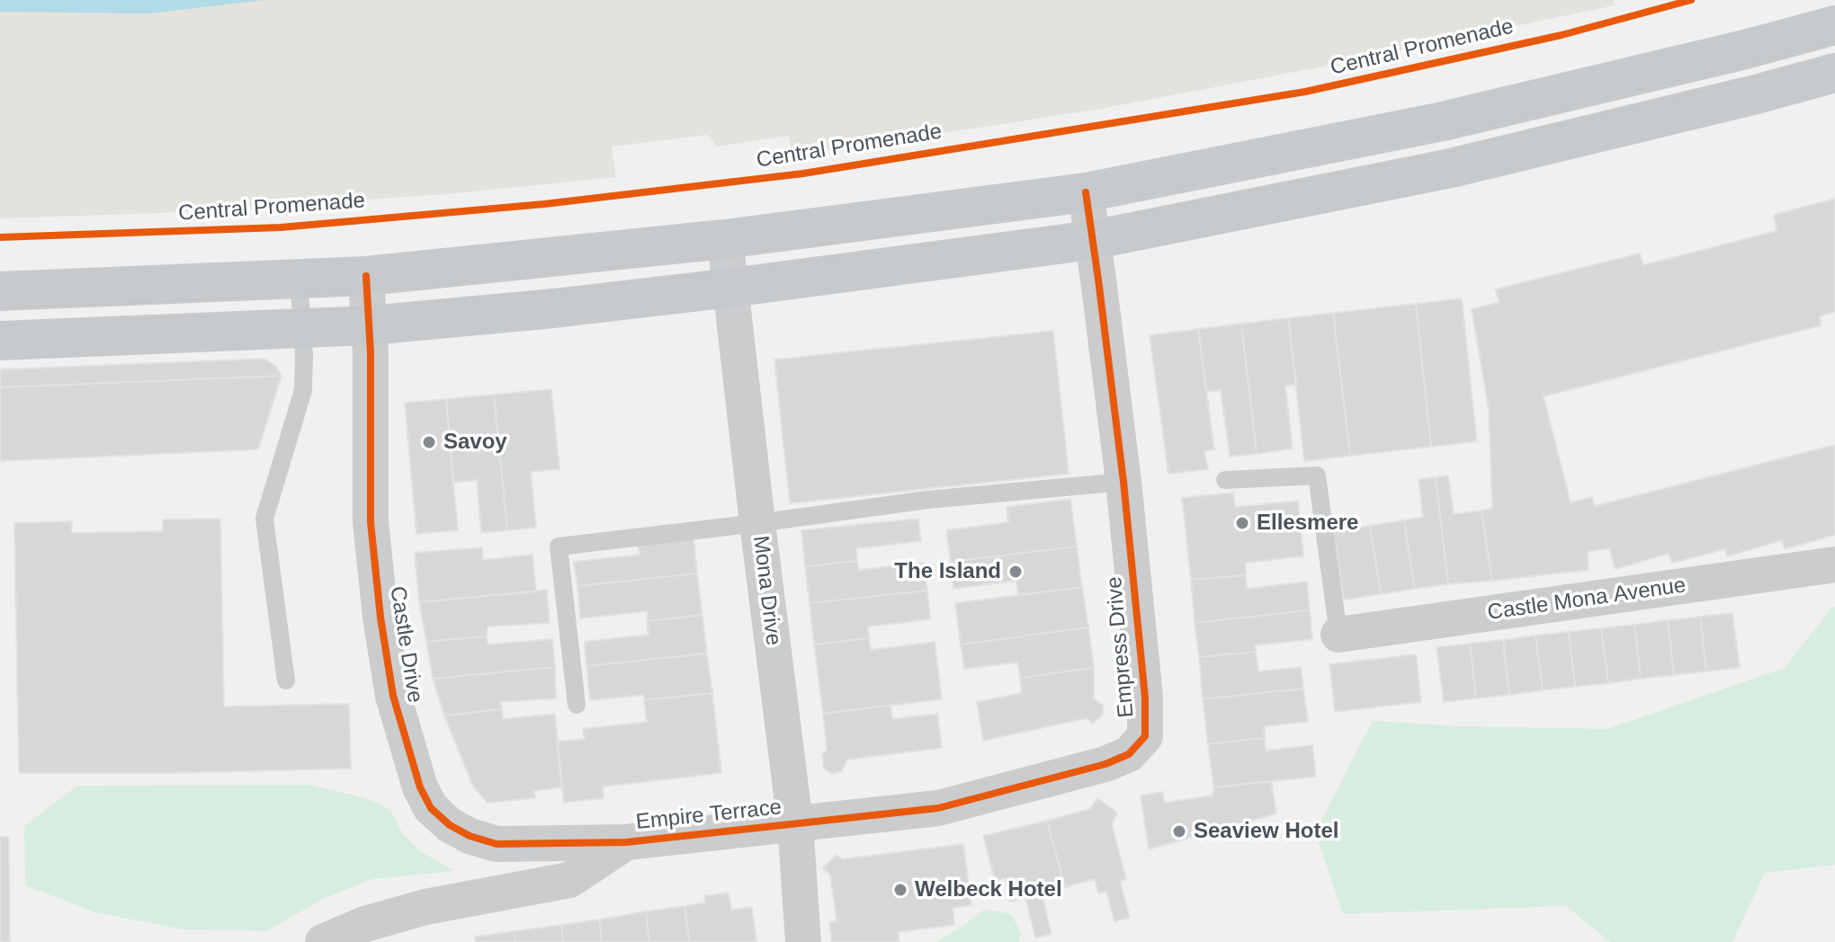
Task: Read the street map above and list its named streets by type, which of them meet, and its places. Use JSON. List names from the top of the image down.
{
  "streets": {
    "street": [
      "Mona Drive",
      "Castle Mona Avenue",
      "Castle Drive",
      "Empress Drive",
      "Empire Terrace"
    ],
    "cycle path": ["Central Promenade"]
  },
  "crossings": [
    ["Mona Drive", "Empress Drive"],
    ["Mona Drive", "Empire Terrace"],
    ["Castle Drive", "Empire Terrace"],
    ["Empress Drive", "Empire Terrace"]
  ],
  "places": [
    "Savoy",
    "Ellesmere",
    "The Island",
    "Seaview Hotel",
    "Welbeck Hotel"
  ]
}
